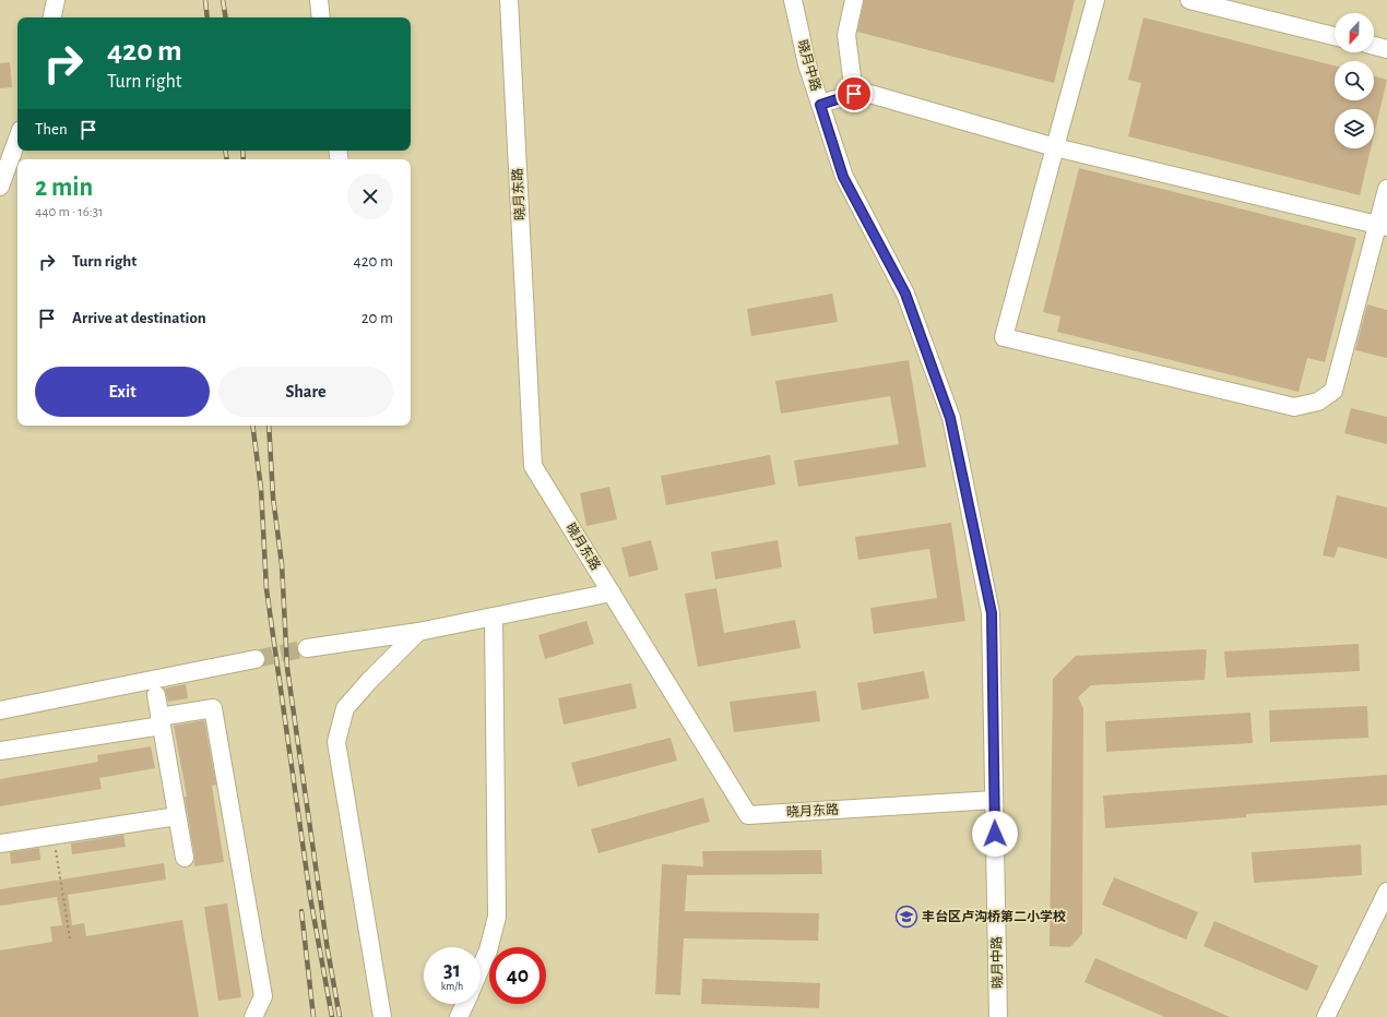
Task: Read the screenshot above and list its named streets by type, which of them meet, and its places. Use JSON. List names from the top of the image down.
{
  "streets": {
    "street": ["晓月中路", "晓月东路"]
  },
  "crossings": [
    ["晓月中路", "晓月东路"]
  ],
  "places": {
    "school or university": ["丰台区卢沟桥第二小学校"]
  },
  "north": "bottom",
  "page": {
    "turn": ["420 m", "Turn right"],
    "then": "Then",
    "heading": ["2 min", "440 m · 16:31"],
    "list": [
      {
        "name": "Turn right",
        "value": "420 m"
      },
      {
        "name": "Arrive at destination",
        "value": "20 m"
      }
    ],
    "buttons": ["Exit", "Share"],
    "speed": "31 km/h",
    "limit": "40"
  }
}
